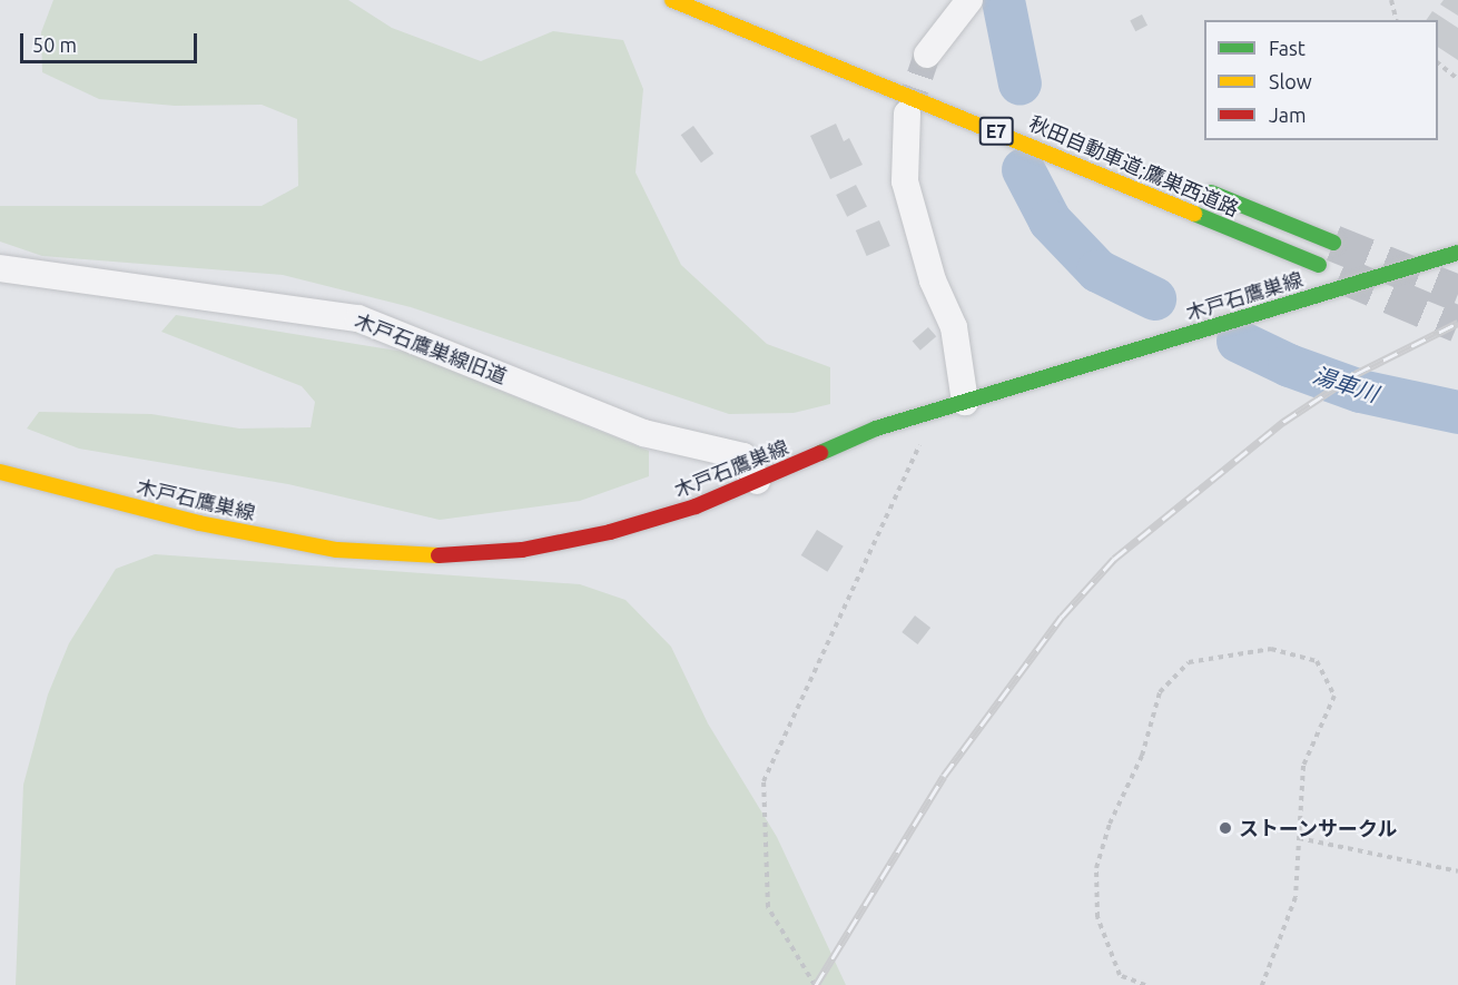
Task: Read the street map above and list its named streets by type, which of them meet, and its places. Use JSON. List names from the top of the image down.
{
  "streets": {
    "main road": ["E7", "秋田自動車道;鷹巣西道路", "木戸石鷹巣線"],
    "street": ["木戸石鷹巣線旧道"]
  },
  "crossings": [
    ["木戸石鷹巣線", "木戸石鷹巣線旧道"]
  ],
  "water": ["湯車川"],
  "places": ["ストーンサークル"],
  "legend": ["Fast", "Slow", "Jam"],
  "scale_bar": "50 m"
}
